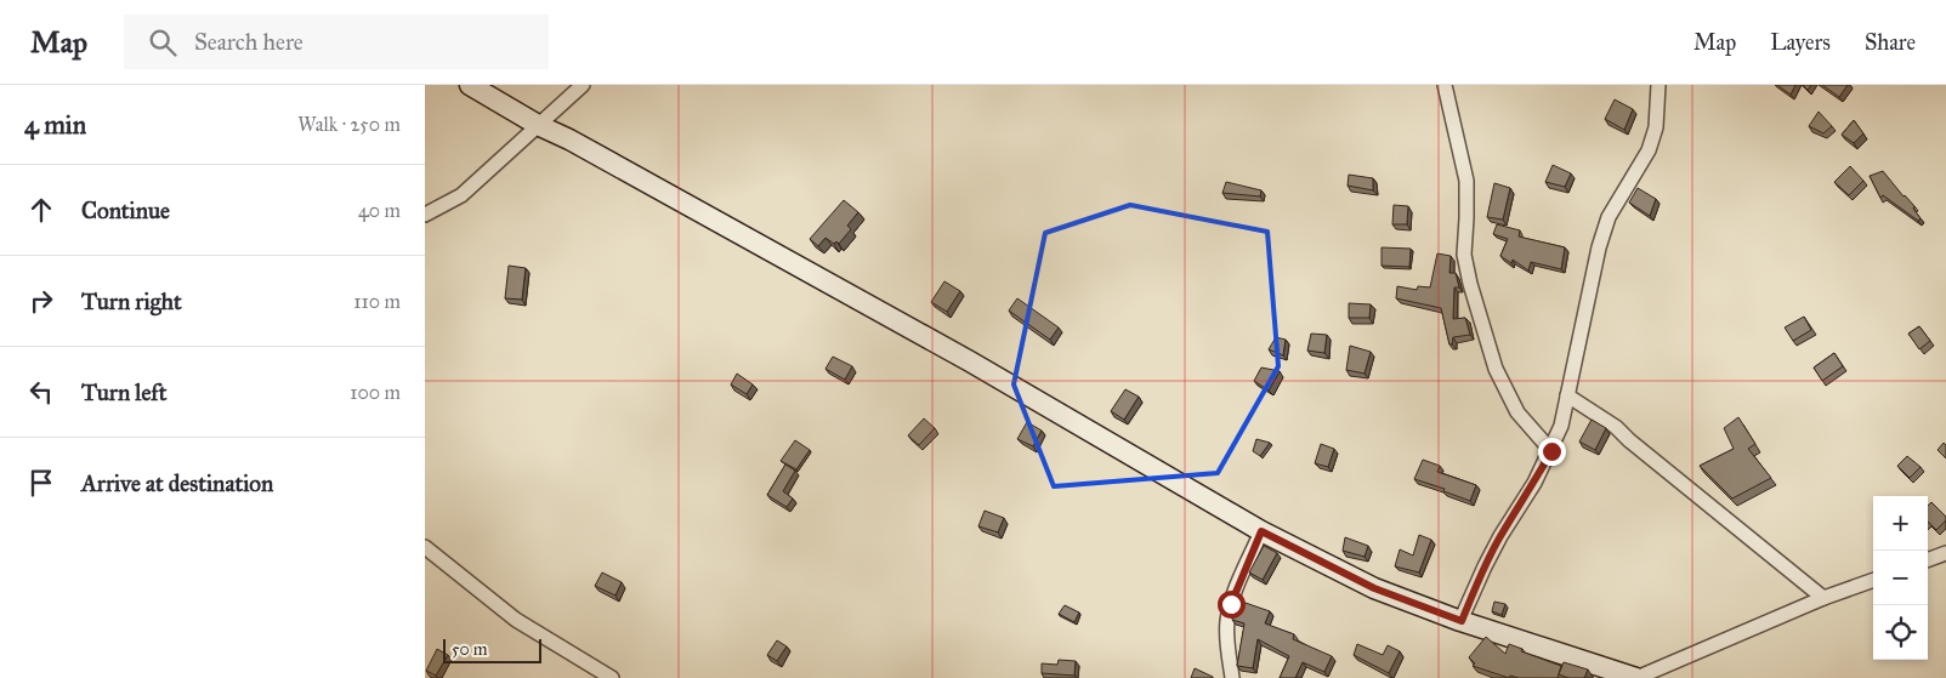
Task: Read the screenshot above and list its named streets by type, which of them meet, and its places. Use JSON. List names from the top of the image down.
{
  "scale_bar": "50 m",
  "page": {
    "header": "Map",
    "search": "Search here",
    "nav": ["Map", "Layers", "Share"],
    "heading": ["4 min", "Walk · 250 m"],
    "list": [
      ["Continue", "40 m"],
      ["Turn right", "110 m"],
      ["Turn left", "100 m"],
      "Arrive at destination"
    ],
    "map_buttons": ["+", "−"],
    "scale": "50 m"
  }
}
